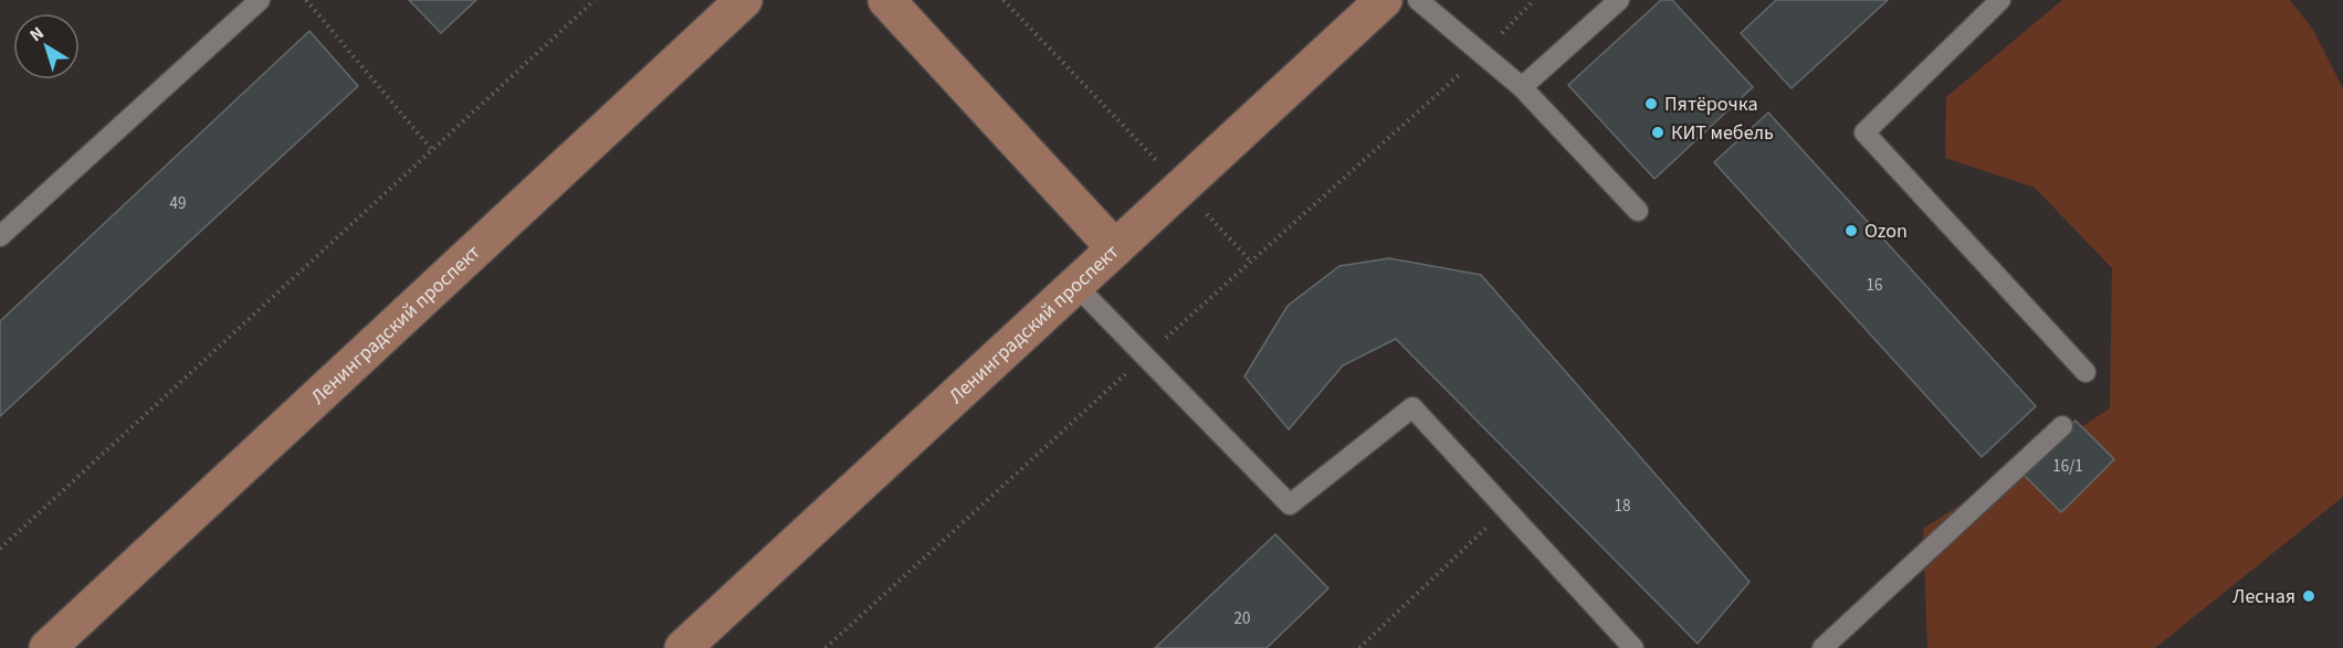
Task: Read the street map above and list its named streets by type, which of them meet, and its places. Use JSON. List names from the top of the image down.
{
  "streets": {
    "main road": ["Ленинградский проспект"]
  },
  "places": [
    "Пятёрочка",
    "КИТ мебель",
    "Ozon",
    "Лесная"
  ],
  "house_numbers": [
    "49",
    "16",
    "16/1",
    "18",
    "20"
  ],
  "north": "top left"
}
